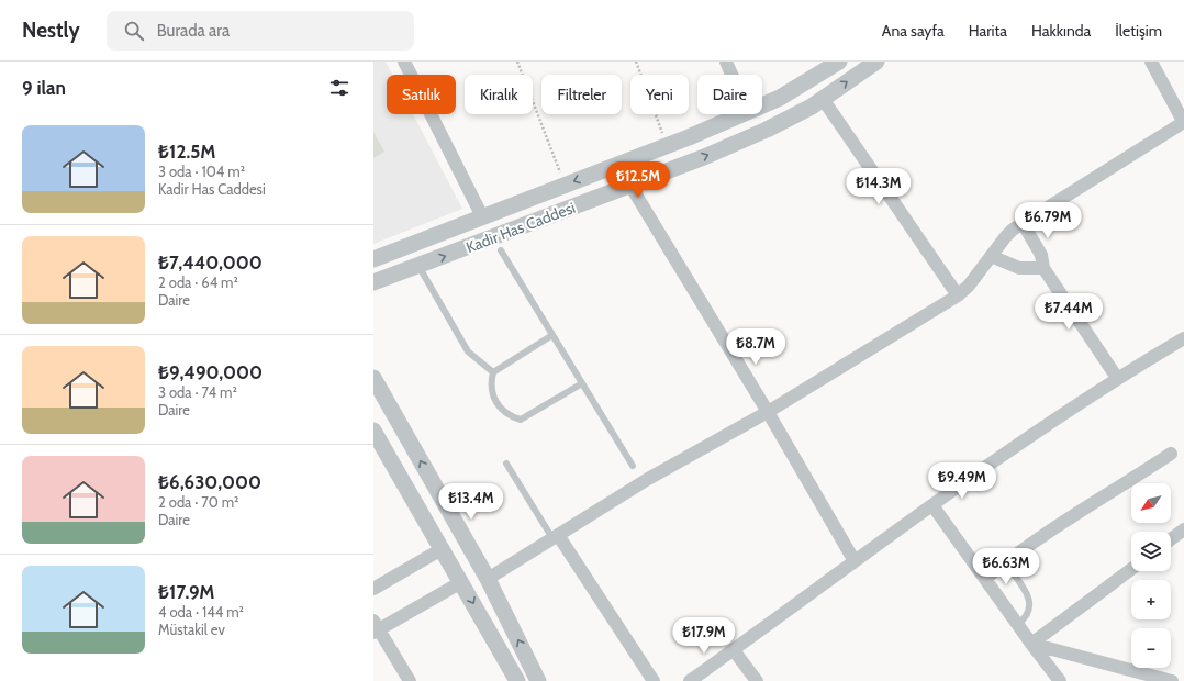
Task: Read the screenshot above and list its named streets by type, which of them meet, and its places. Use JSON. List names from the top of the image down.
{
  "streets": {
    "street": ["Kadir Has Caddesi"]
  },
  "north": "bottom left",
  "page": {
    "header": "Nestly",
    "search": "Burada ara",
    "nav": [
      "Ana sayfa",
      "Harita",
      "Hakkında",
      "İletişim"
    ],
    "heading": "9 ilan",
    "chip": [
      "Satılık",
      "Kiralık",
      "Filtreler",
      "Yeni",
      "Daire"
    ],
    "list": [
      {
        "name": "₺12.5M",
        "note": "3 oda · 104 m² · Kadir Has Caddesi"
      },
      {
        "name": "₺7,440,000",
        "note": "2 oda · 64 m² · Daire"
      },
      {
        "name": "₺9,490,000",
        "note": "3 oda · 74 m² · Daire"
      },
      {
        "name": "₺6,630,000",
        "note": "2 oda · 70 m² · Daire"
      },
      {
        "name": "₺17.9M",
        "note": "4 oda · 144 m² · Müstakil ev"
      }
    ],
    "price": [
      "₺12.5M",
      "₺14.3M",
      "₺6.79M",
      "₺7.44M",
      "₺8.7M",
      "₺9.49M",
      "₺13.4M",
      "₺6.63M",
      "₺17.9M"
    ],
    "map_buttons": ["+", "−"]
  }
}
